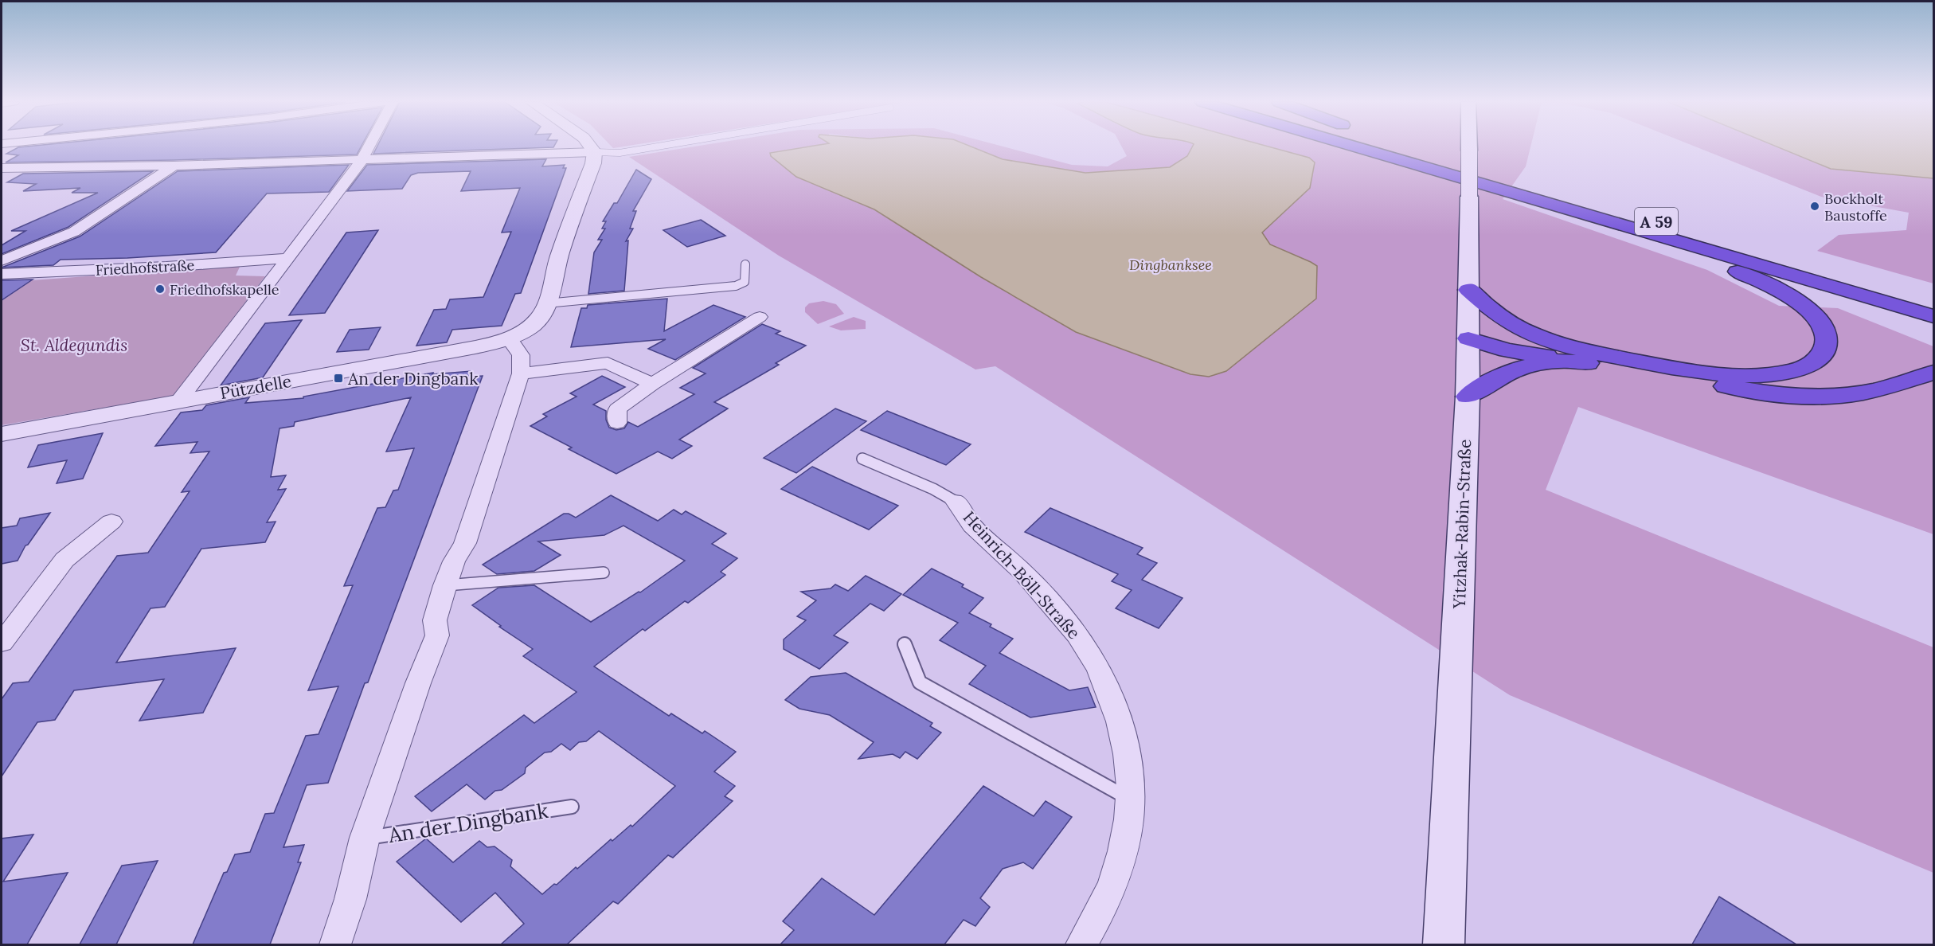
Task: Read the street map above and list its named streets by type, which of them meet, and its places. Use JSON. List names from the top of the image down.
{
  "streets": {
    "highway": ["A 59"],
    "main road": ["Yitzhak-Rabin-Straße"],
    "street": [
      "Friedhofstraße",
      "Pützdelle",
      "Heinrich-Böll-Straße",
      "An der Dingbank"
    ]
  },
  "crossings": [
    ["Pützdelle", "An der Dingbank"]
  ],
  "water": ["Dingbanksee"],
  "parks": ["St. Aldegundis"],
  "places": {
    "other": ["Bockholt Baustoffe", "Friedhofskapelle"],
    "transit": ["An der Dingbank"]
  }
}
